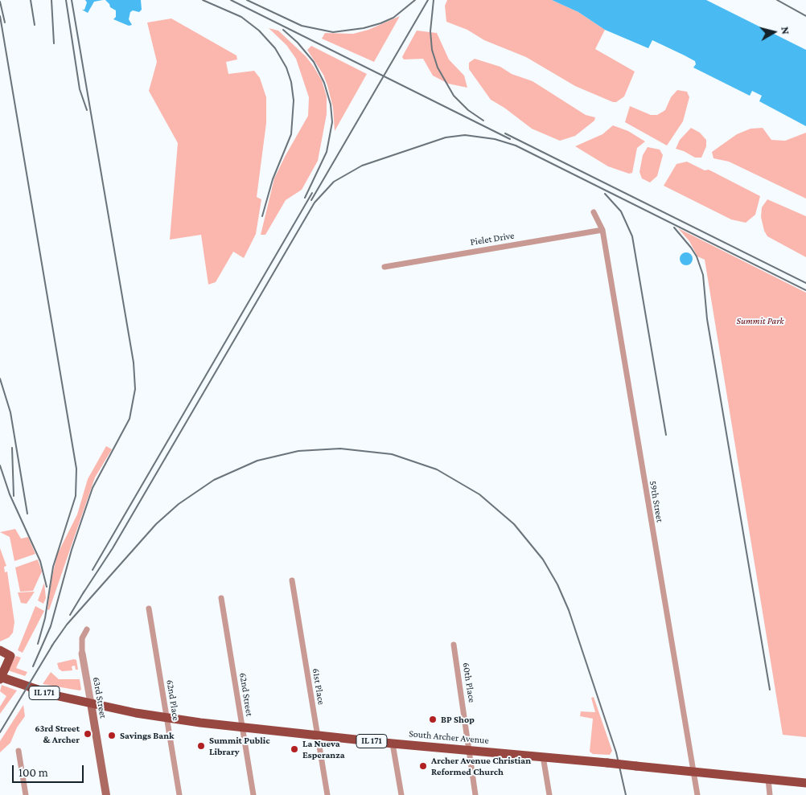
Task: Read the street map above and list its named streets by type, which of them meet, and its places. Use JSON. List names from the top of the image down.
{
  "streets": {
    "main road": ["IL 171", "63rd Street", "South Archer Avenue"],
    "street": [
      "Pielet Drive",
      "59th Street",
      "60th Place",
      "61st Place",
      "62nd Street",
      "62nd Place"
    ]
  },
  "crossings": [
    ["Pielet Drive", "59th Street"],
    ["59th Street", "South Archer Avenue"],
    ["60th Place", "South Archer Avenue"],
    ["61st Place", "South Archer Avenue"],
    ["IL 171", "63rd Street"],
    ["IL 171", "South Archer Avenue"],
    ["62nd Street", "South Archer Avenue"],
    ["63rd Street", "South Archer Avenue"],
    ["62nd Place", "South Archer Avenue"]
  ],
  "parks": ["Summit Park"],
  "places": [
    "BP Shop",
    "63rd Street & Archer",
    "Savings Bank",
    "Summit Public Library",
    "La Nueva Esperanza",
    "Archer Avenue Christian Reformed Church"
  ],
  "scale_bar": "100 m",
  "north": "right"
}
